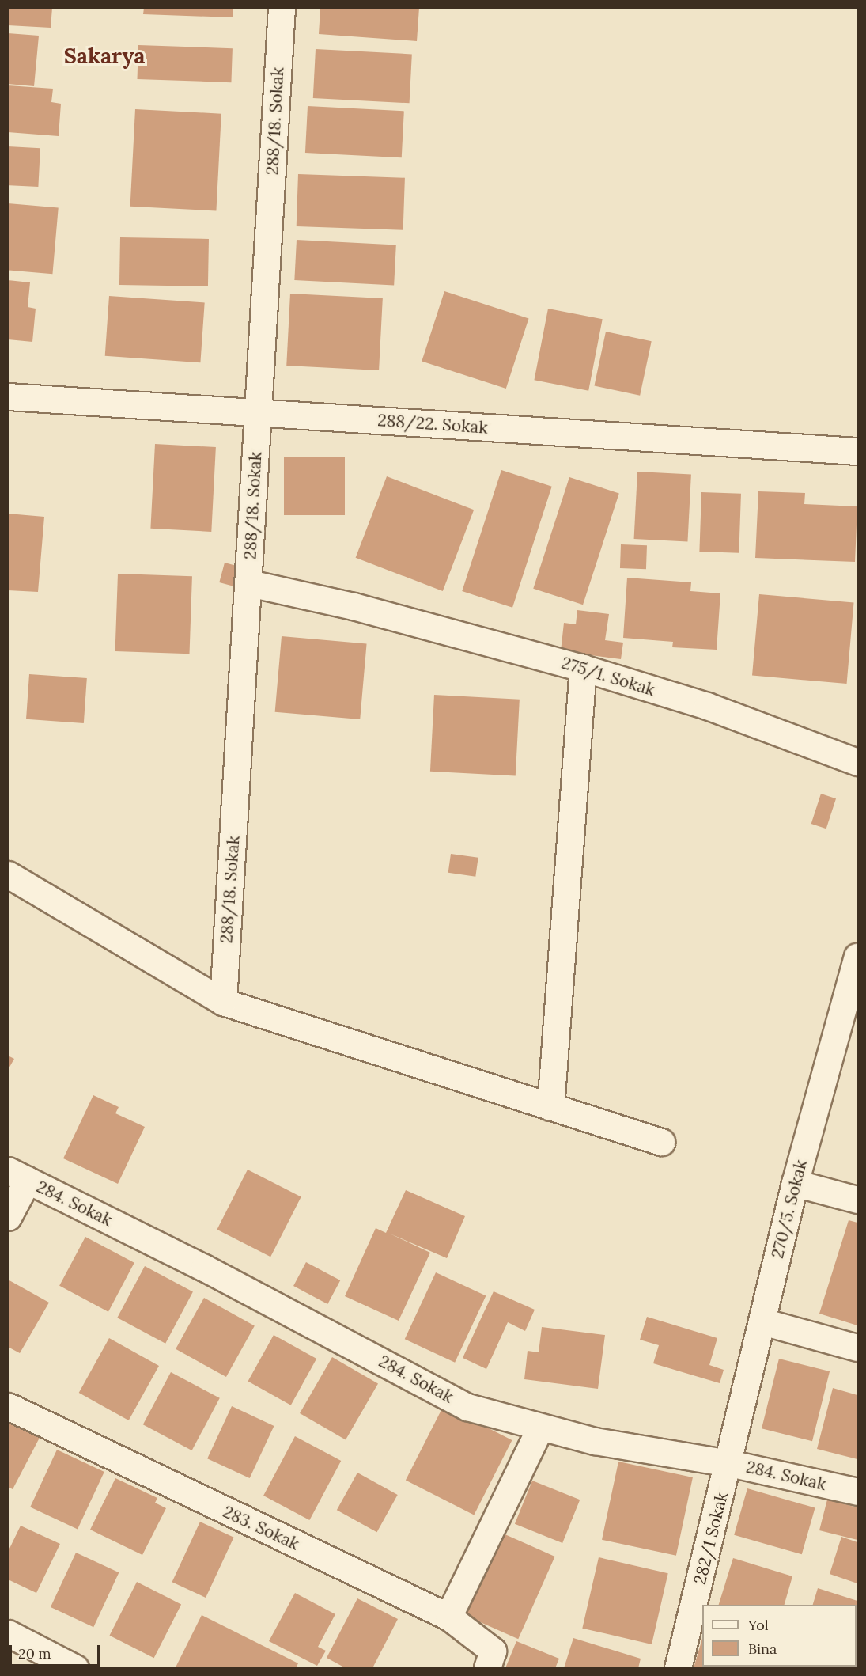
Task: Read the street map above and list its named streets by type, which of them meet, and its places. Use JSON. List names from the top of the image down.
{
  "streets": {
    "street": [
      "288/18. Sokak",
      "288/22. Sokak",
      "275/1. Sokak",
      "284. Sokak",
      "270/5. Sokak",
      "283. Sokak",
      "282/1 Sokak"
    ]
  },
  "crossings": [
    ["288/18. Sokak", "288/22. Sokak"],
    ["288/18. Sokak", "275/1. Sokak"],
    ["284. Sokak", "270/5. Sokak"],
    ["284. Sokak", "282/1 Sokak"],
    ["270/5. Sokak", "282/1 Sokak"]
  ],
  "districts": ["Sakarya"],
  "legend": ["Yol", "Bina"],
  "scale_bar": "20 m"
}
